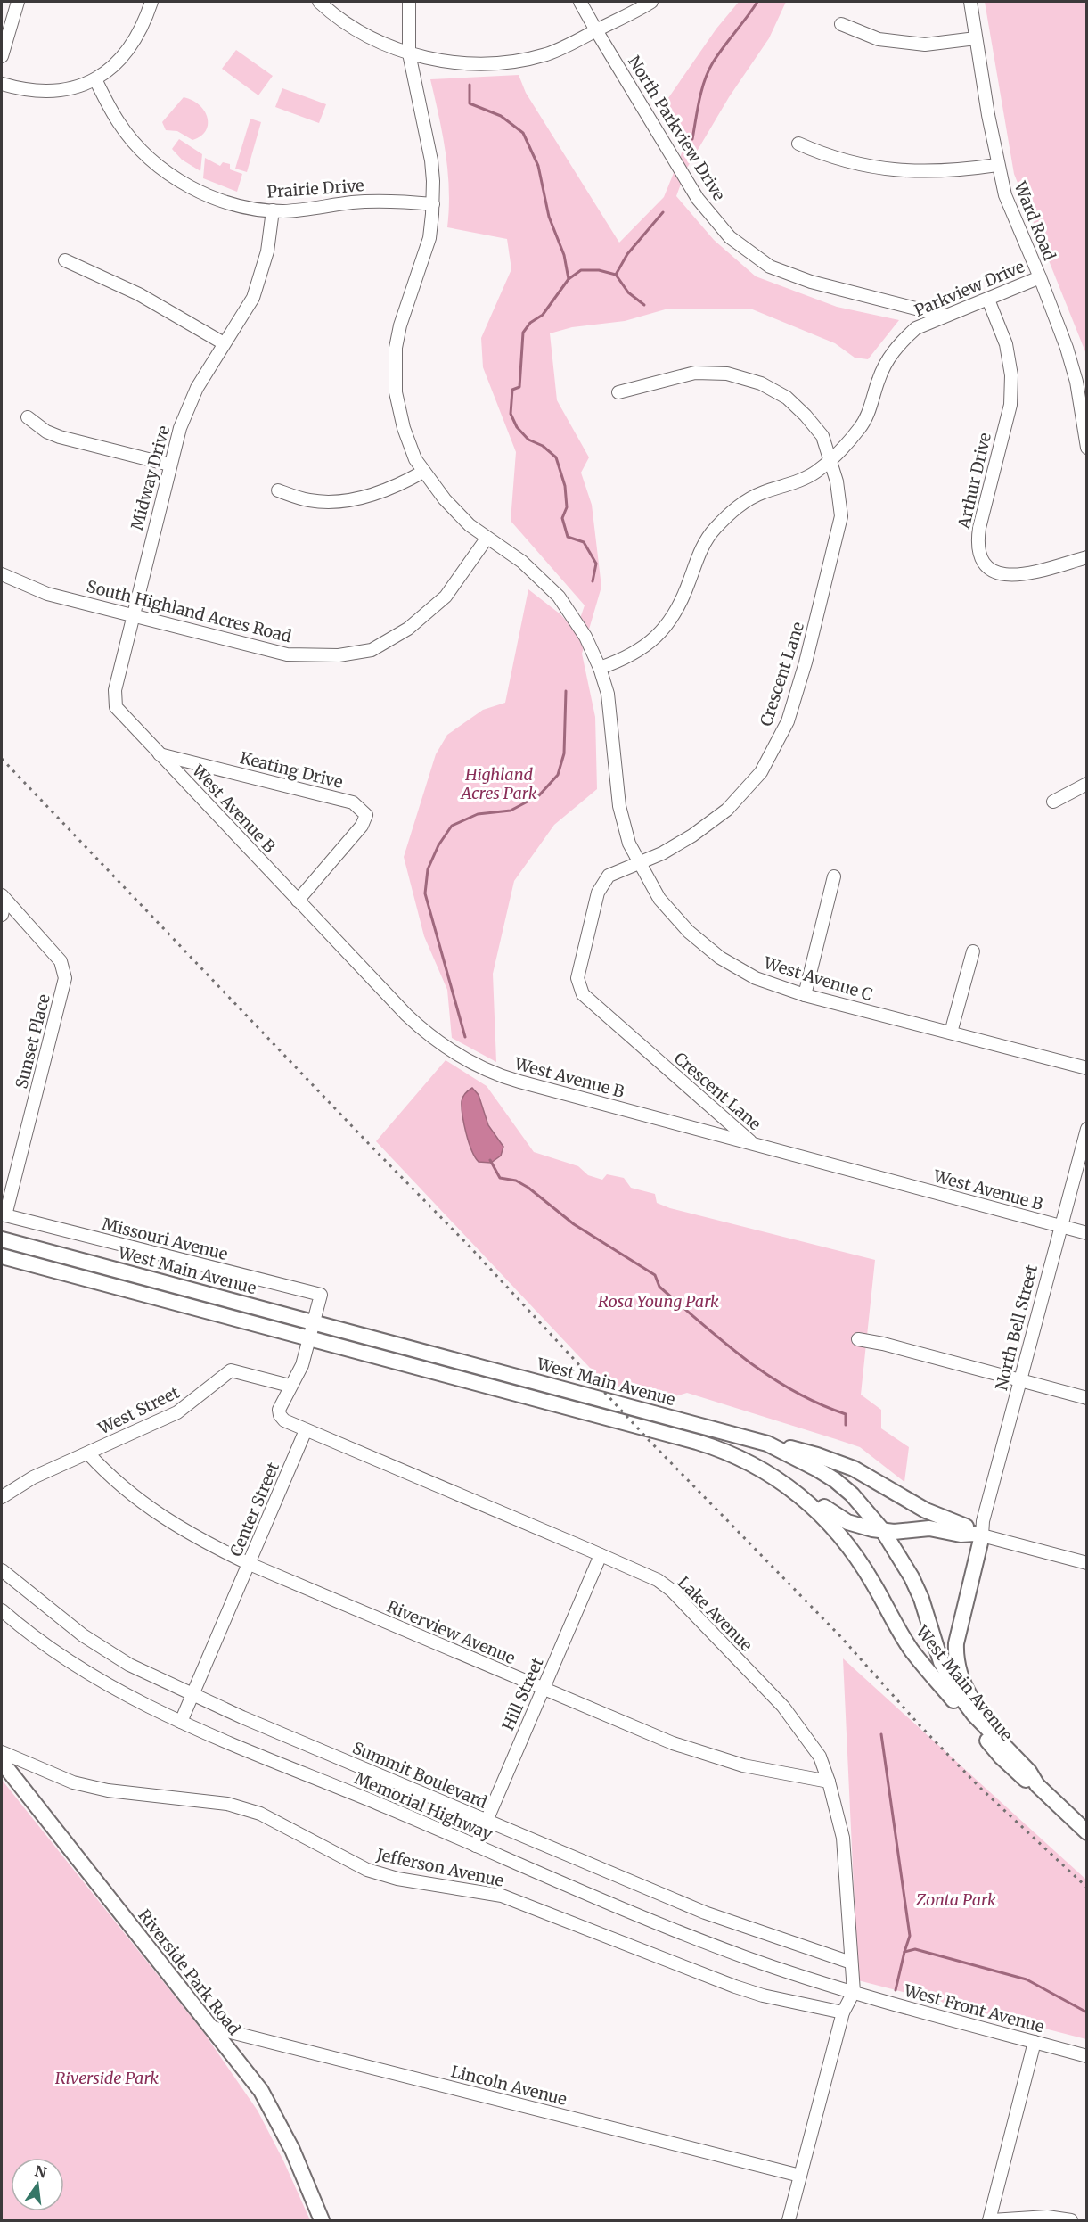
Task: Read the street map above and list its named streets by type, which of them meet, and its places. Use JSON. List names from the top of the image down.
{
  "streets": {
    "main road": ["West Main Avenue", "Riverside Park Road"],
    "street": [
      "North Parkview Drive",
      "Prairie Drive",
      "Ward Road",
      "Parkview Drive",
      "Midway Drive",
      "Arthur Drive",
      "South Highland Acres Road",
      "Crescent Lane",
      "Keating Drive",
      "West Avenue B",
      "West Avenue C",
      "Sunset Place",
      "Missouri Avenue",
      "North Bell Street",
      "West Street",
      "Center Street",
      "Lake Avenue",
      "Riverview Avenue",
      "Hill Street",
      "Summit Boulevard",
      "Memorial Highway",
      "Jefferson Avenue",
      "West Front Avenue",
      "Lincoln Avenue"
    ]
  },
  "crossings": [
    ["North Parkview Drive", "Parkview Drive"],
    ["Prairie Drive", "Midway Drive"],
    ["Prairie Drive", "West Avenue C"],
    ["Ward Road", "Parkview Drive"],
    ["Parkview Drive", "Arthur Drive"],
    ["Parkview Drive", "Crescent Lane"],
    ["Parkview Drive", "West Avenue C"],
    ["Midway Drive", "South Highland Acres Road"],
    ["Midway Drive", "Keating Drive"],
    ["Midway Drive", "West Avenue B"],
    ["South Highland Acres Road", "West Avenue C"],
    ["Crescent Lane", "West Avenue B"],
    ["Crescent Lane", "West Avenue C"],
    ["Keating Drive", "West Avenue B"],
    ["West Avenue B", "North Bell Street"],
    ["Sunset Place", "Missouri Avenue"],
    ["Missouri Avenue", "West Main Avenue"],
    ["West Street", "Riverview Avenue"],
    ["Center Street", "Lake Avenue"],
    ["Center Street", "Riverview Avenue"],
    ["Center Street", "Summit Boulevard"],
    ["Center Street", "Memorial Highway"],
    ["Lake Avenue", "Riverview Avenue"],
    ["Lake Avenue", "Hill Street"],
    ["Lake Avenue", "Summit Boulevard"],
    ["Lake Avenue", "Memorial Highway"],
    ["Lake Avenue", "West Front Avenue"],
    ["Riverview Avenue", "Hill Street"],
    ["Hill Street", "Summit Boulevard"],
    ["Hill Street", "Memorial Highway"],
    ["Memorial Highway", "West Front Avenue"],
    ["Riverside Park Road", "Lincoln Avenue"]
  ],
  "parks": [
    "Highland Acres Park",
    "Rosa Young Park",
    "Zonta Park",
    "Riverside Park"
  ],
  "north": "top"
}
